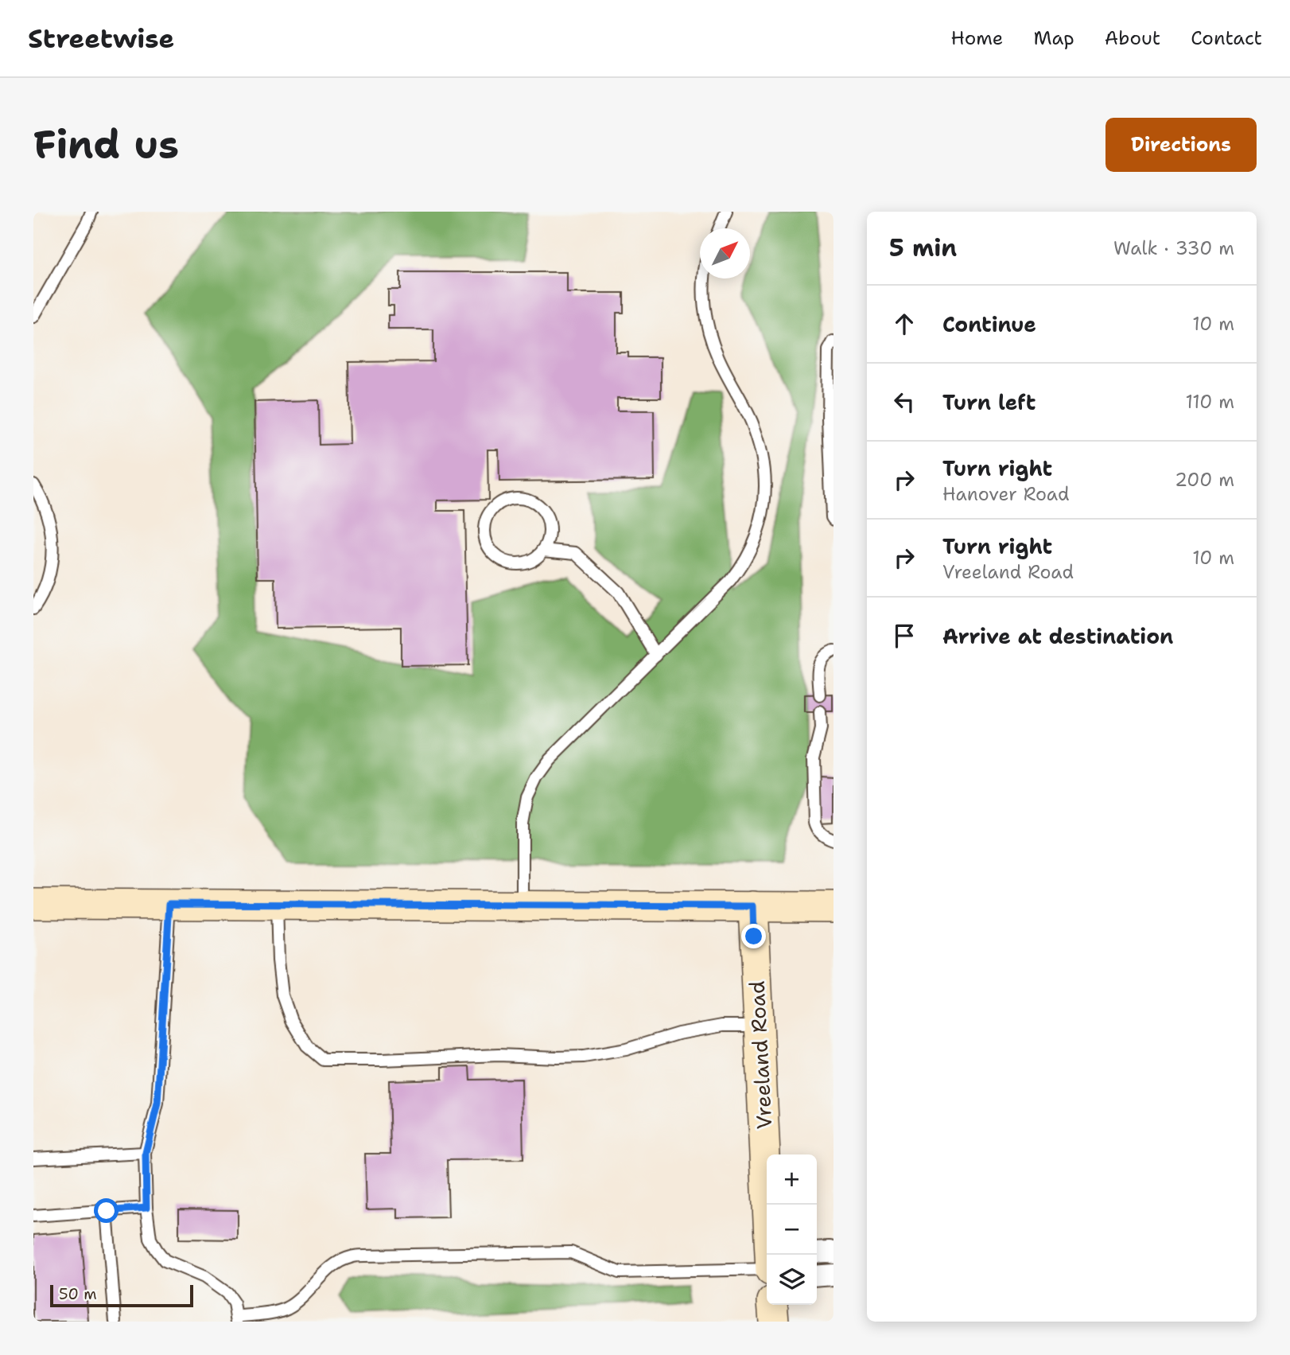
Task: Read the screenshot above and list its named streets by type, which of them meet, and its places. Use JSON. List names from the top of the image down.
{
  "streets": {
    "street": ["Vreeland Road"]
  },
  "scale_bar": "50 m",
  "north": "top right",
  "page": {
    "header": "Streetwise",
    "nav": [
      "Home",
      "Map",
      "About",
      "Contact"
    ],
    "buttons": "Directions",
    "title": "Find us",
    "heading": ["5 min", "Walk · 330 m"],
    "list": [
      ["Continue", "10 m"],
      ["Turn left", "110 m"],
      ["Turn right", "Hanover Road", "200 m"],
      ["Turn right", "Vreeland Road", "10 m"],
      "Arrive at destination"
    ],
    "map_buttons": ["+", "−"],
    "scale": "50 m"
  }
}
